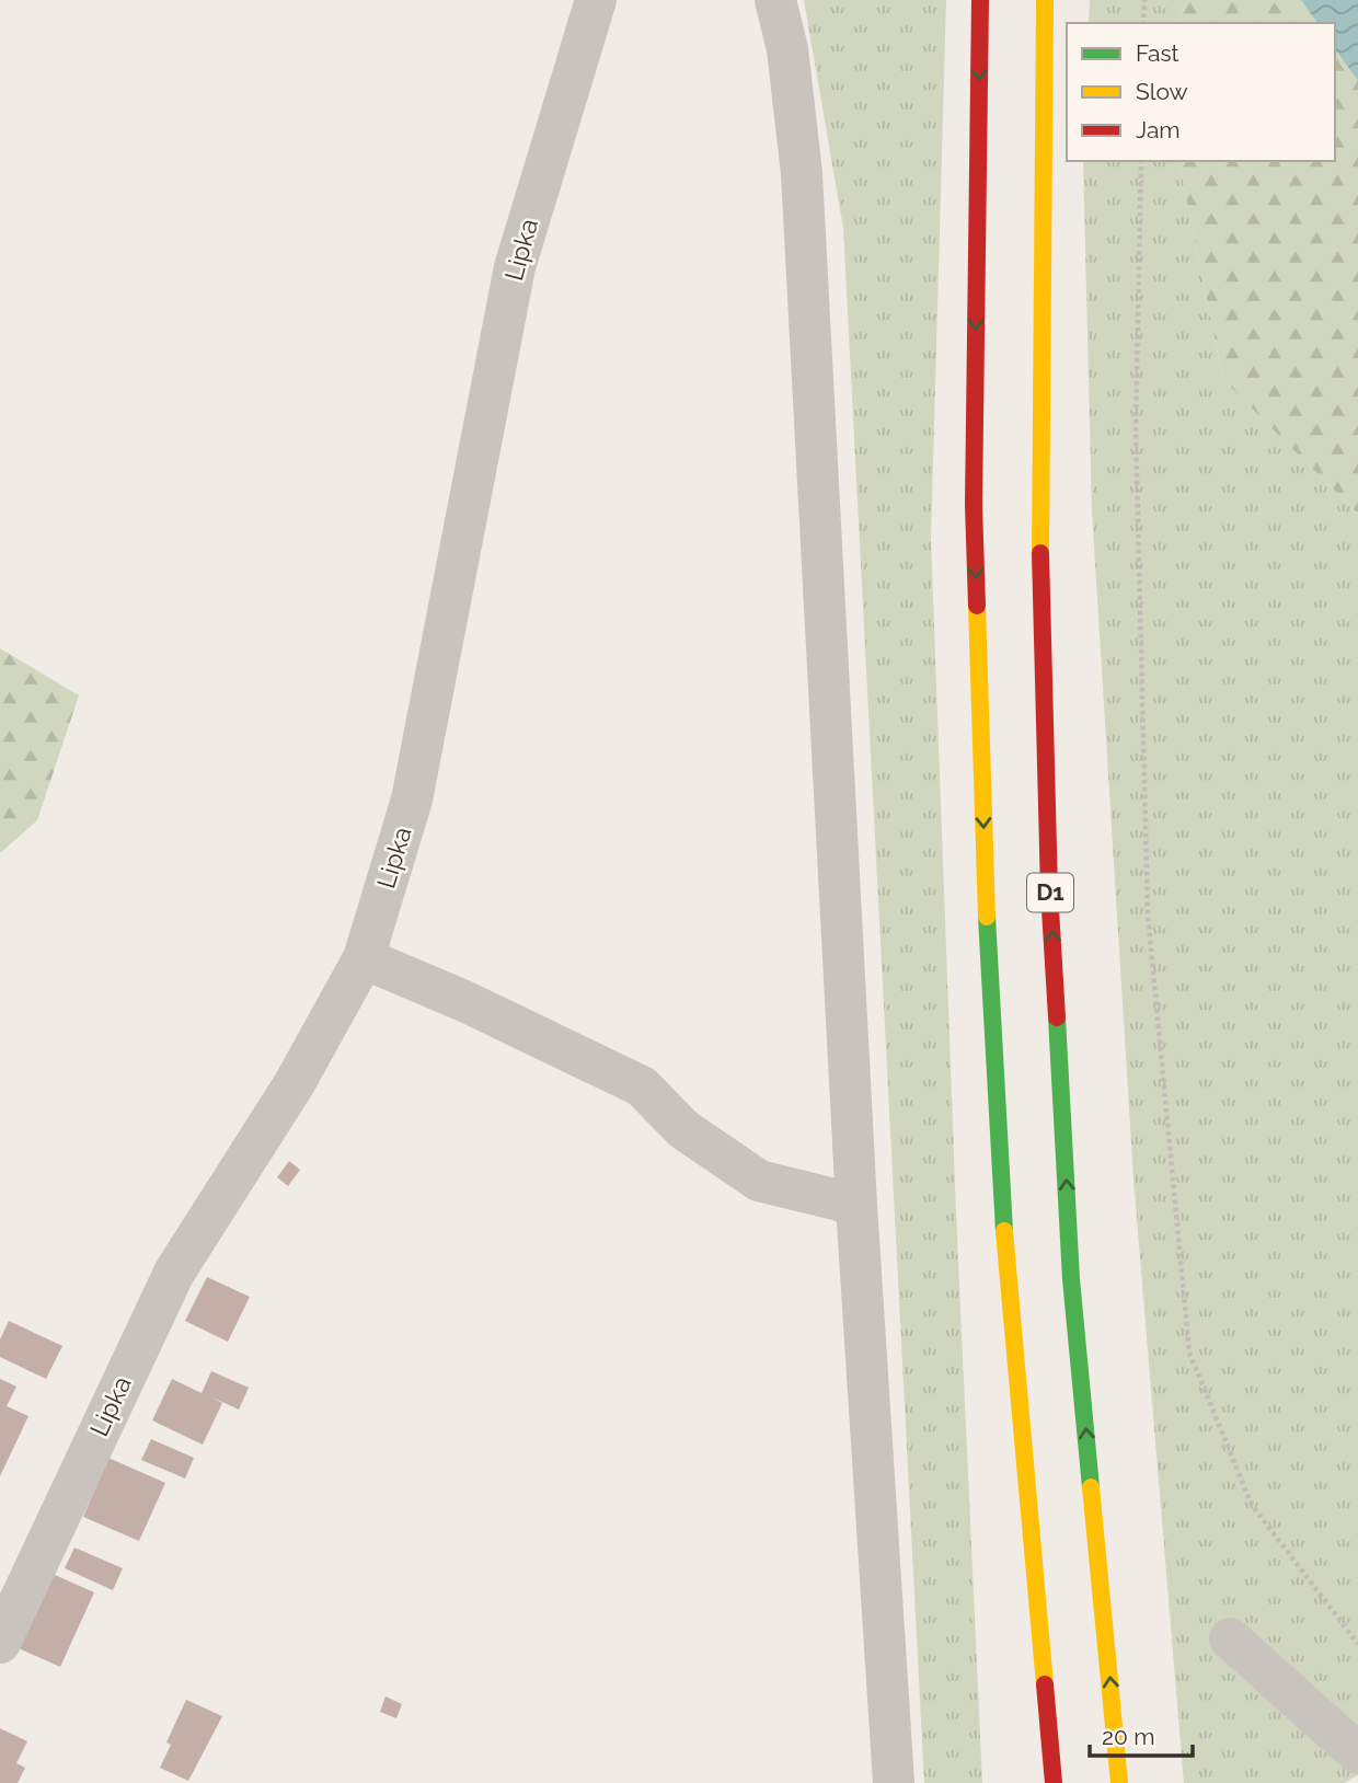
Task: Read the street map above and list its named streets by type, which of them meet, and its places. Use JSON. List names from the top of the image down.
{
  "streets": {
    "highway": ["D1"],
    "street": ["Lipka"]
  },
  "legend": ["Fast", "Slow", "Jam"],
  "scale_bar": "20 m"
}
